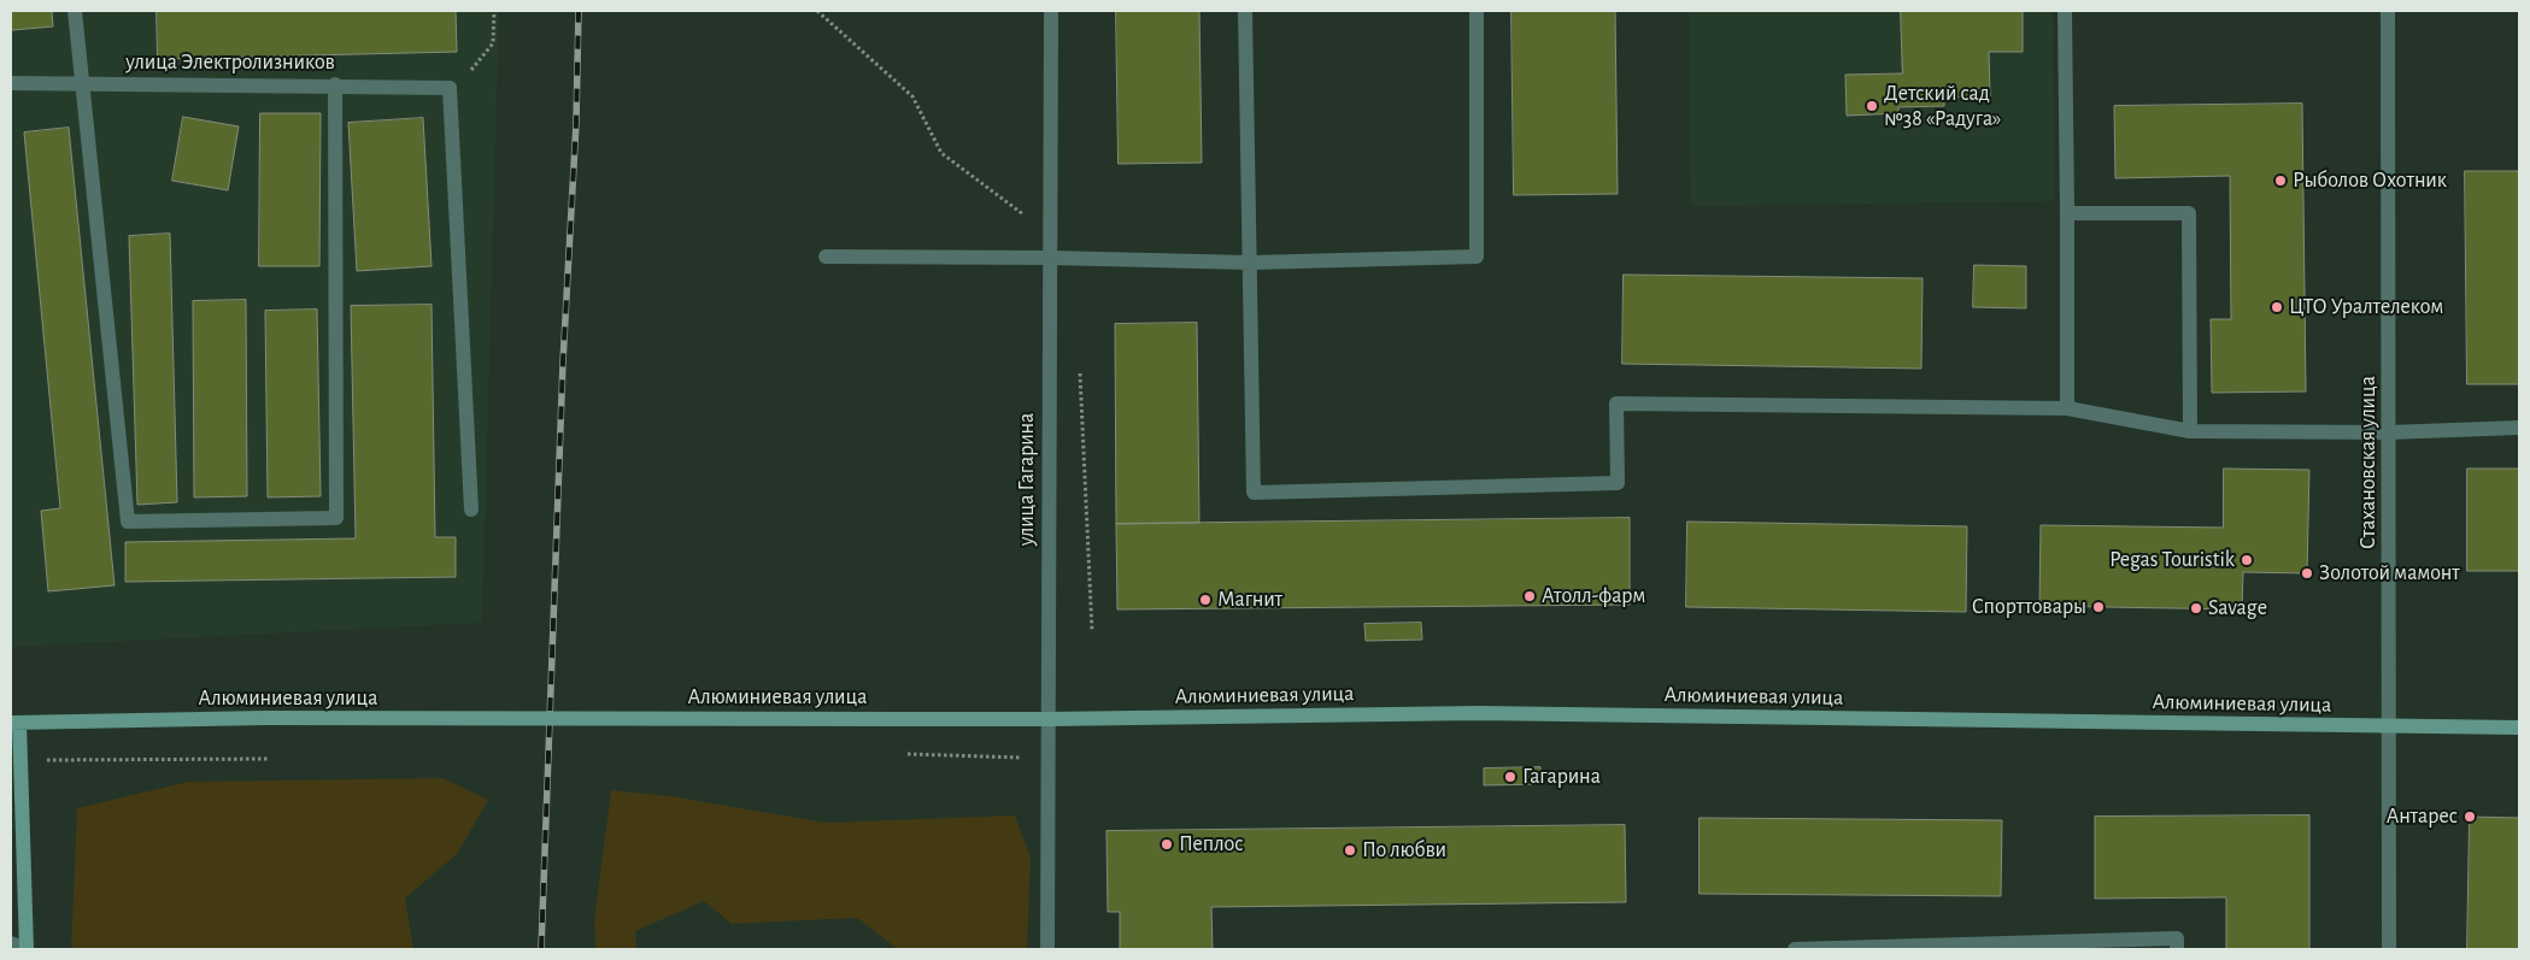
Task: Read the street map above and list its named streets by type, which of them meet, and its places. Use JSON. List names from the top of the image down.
{
  "streets": {
    "main road": ["Алюминиевая улица"],
    "street": ["улица Электролизников", "Стахановская улица", "улица Гагарина"]
  },
  "crossings": [
    ["Стахановская улица", "Алюминиевая улица"],
    ["улица Гагарина", "Алюминиевая улица"]
  ],
  "places": [
    "Детский сад №38 «Радуга»",
    "Рыболов Охотник",
    "ЦТО Уралтелеком",
    "Pegas Touristik",
    "Золотой мамонт",
    "Атолл-фарм",
    "Магнит",
    "Спорттовары",
    "Savage",
    "Гагарина",
    "Антарес",
    "Пеплос",
    "По любви"
  ]
}
